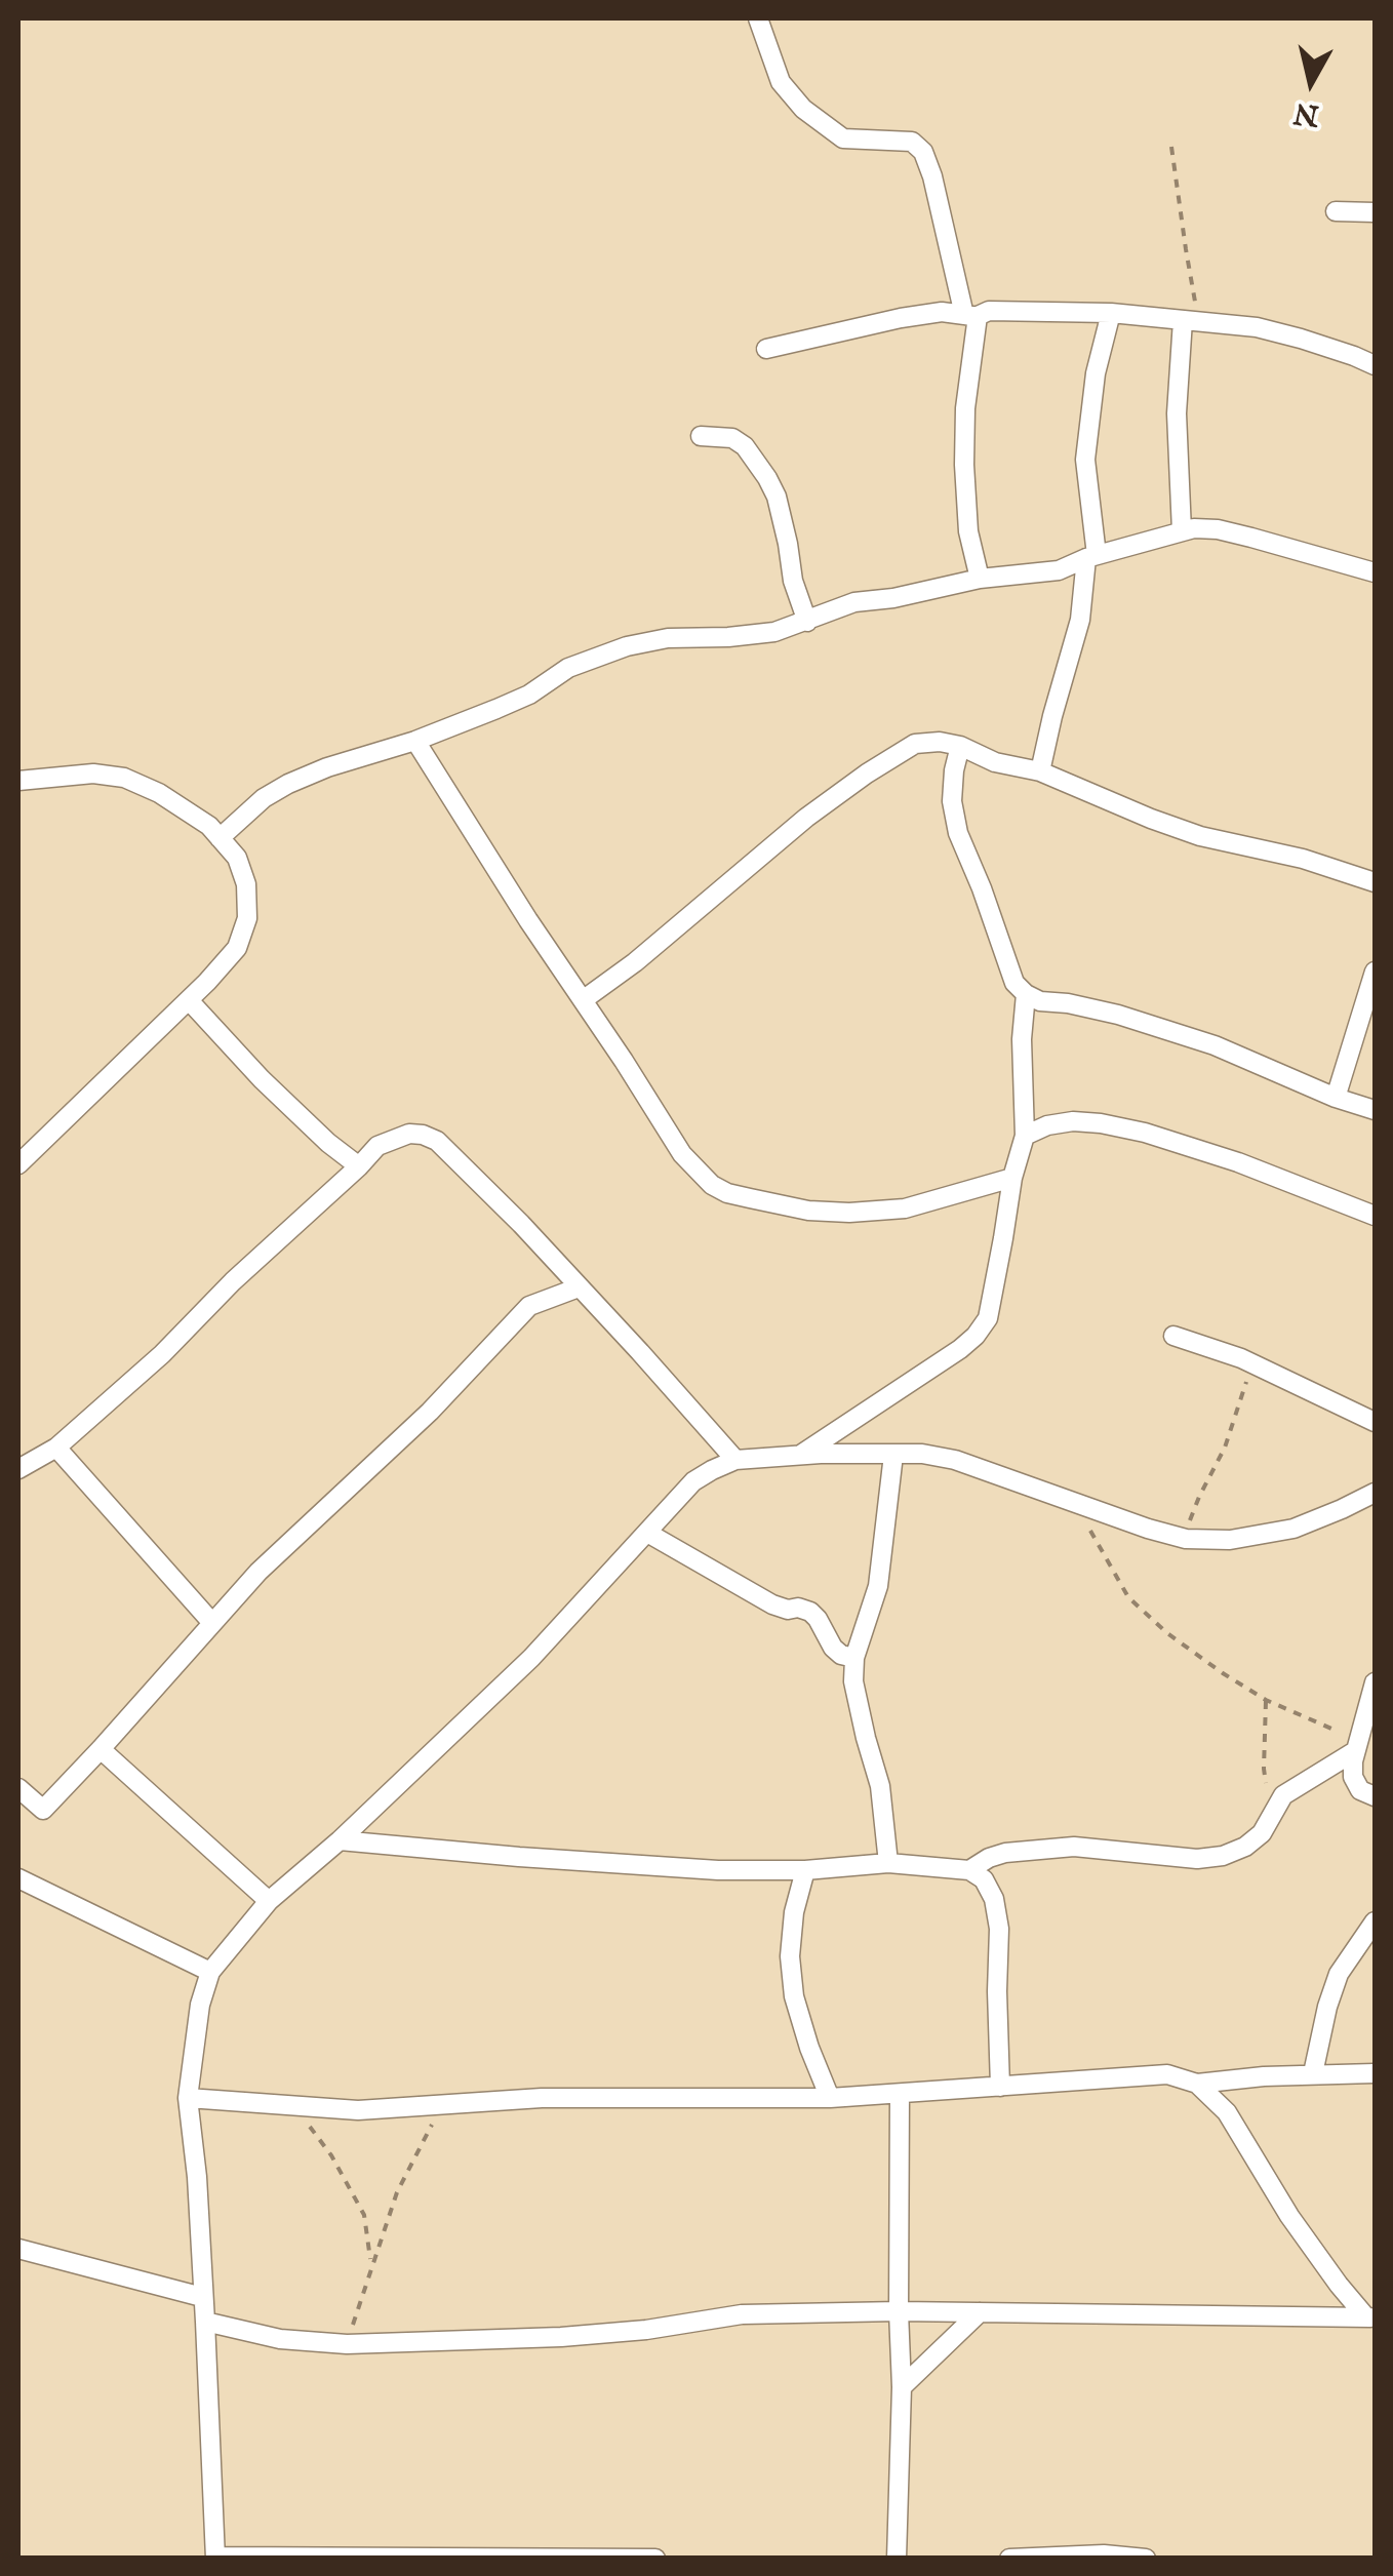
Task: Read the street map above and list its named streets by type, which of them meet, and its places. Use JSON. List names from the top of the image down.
{
  "north": "bottom"
}
